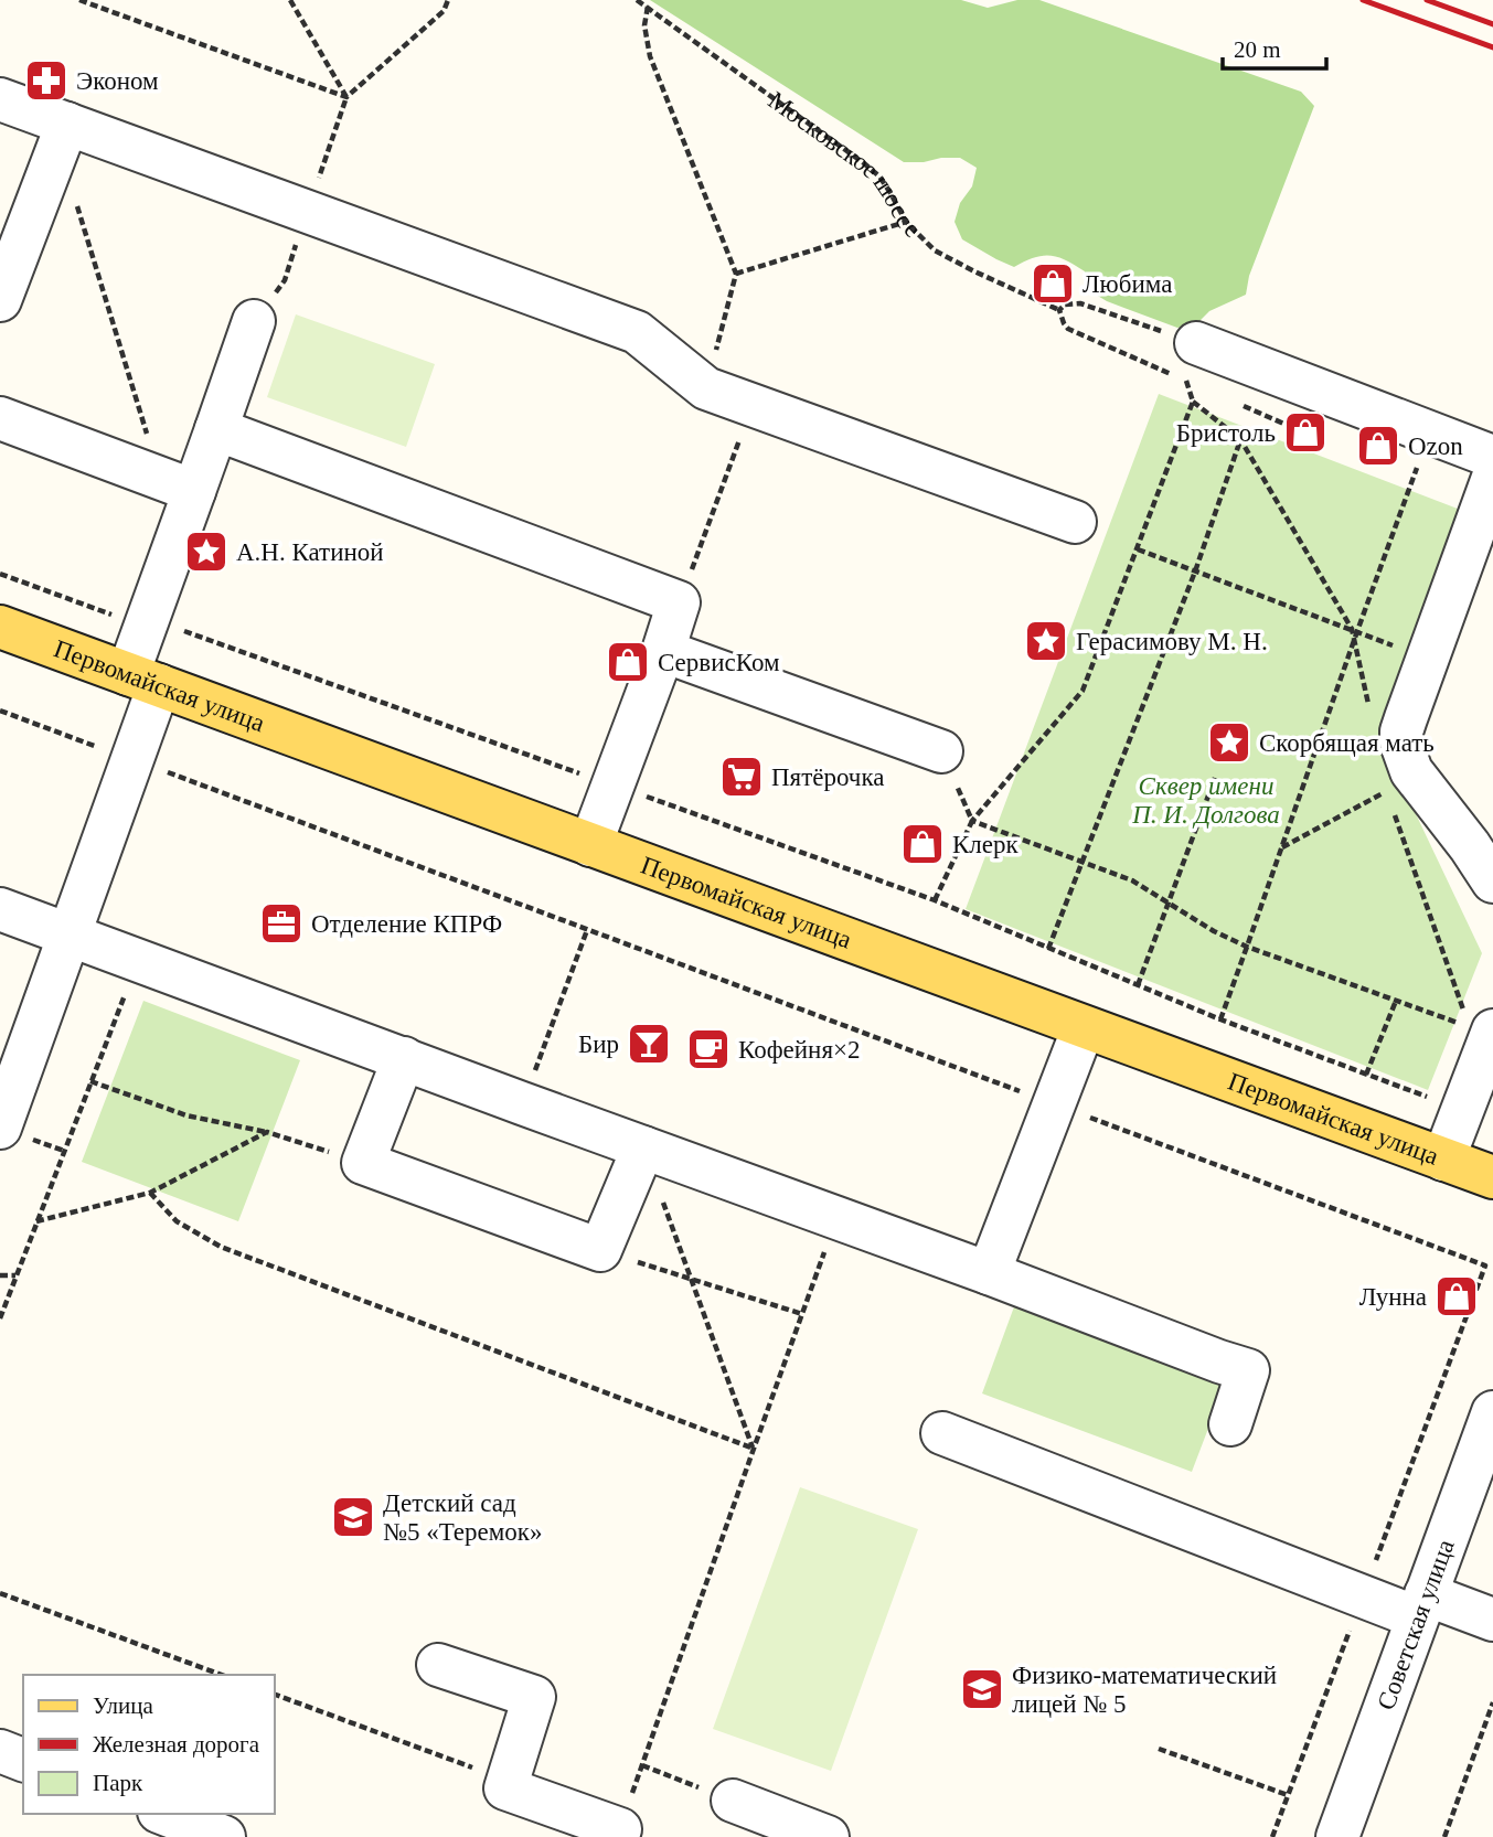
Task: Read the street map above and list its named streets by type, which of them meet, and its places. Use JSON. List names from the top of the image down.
{
  "streets": {
    "main road": ["Первомайская улица"],
    "street": ["Советская улица"],
    "path": ["Московское шоссе"]
  },
  "parks": ["Сквер имени П. И. Долгова"],
  "places": {
    "pharmacy": ["Эконом"],
    "shop": [
      "Любима",
      "Бристоль",
      "Ozon",
      "СервисКом",
      "Клерк",
      "Лунна"
    ],
    "place": ["А.Н. Катиной", "Герасимову М. Н.", "Скорбящая мать"],
    "supermarket": ["Пятёрочка"],
    "office": ["Отделение КПРФ"],
    "bar": ["Бир"],
    "cafe": ["Кофейня×2"],
    "school or university": ["Детский сад №5 «Теремок»", "Физико-математический лицей № 5"]
  },
  "legend": ["Улица", "Железная дорога", "Парк"],
  "scale_bar": "20 m"
}
